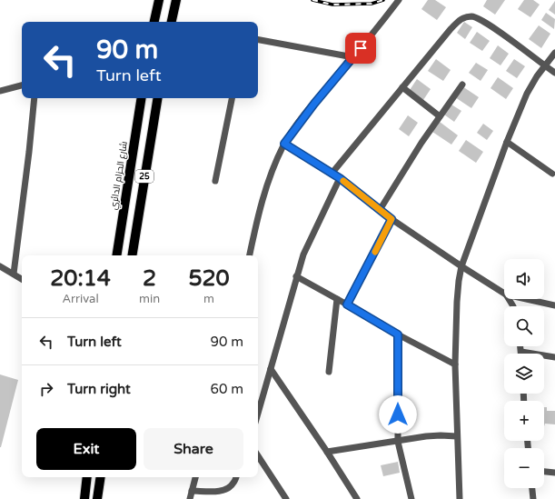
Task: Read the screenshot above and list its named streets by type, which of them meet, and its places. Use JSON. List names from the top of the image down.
{
  "streets": {
    "highway": ["شارع الحزام الدائري", "25"]
  },
  "page": {
    "turn": ["90 m", "Turn left"],
    "eta": [
      "20:14",
      "Arrival",
      "2",
      "min",
      "520",
      "m"
    ],
    "map_buttons": ["+", "−"],
    "list": [
      {
        "name": "Turn left",
        "value": "90 m"
      },
      {
        "name": "Turn right",
        "value": "60 m"
      }
    ],
    "buttons": ["Exit", "Share"]
  }
}
